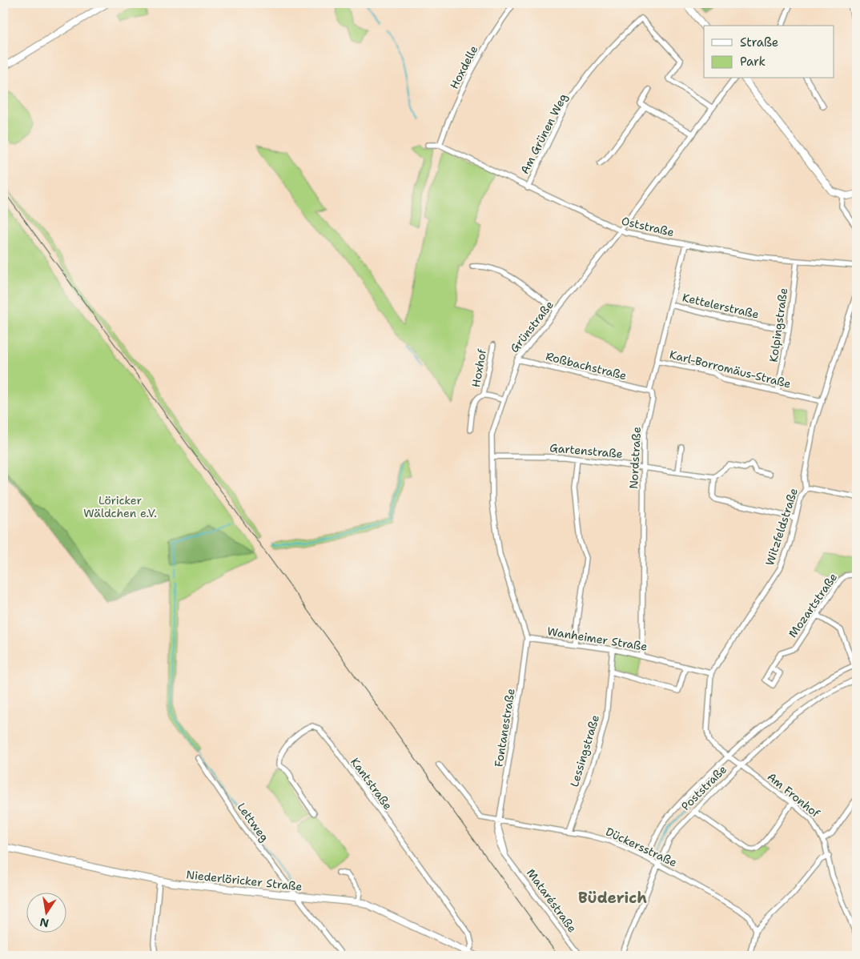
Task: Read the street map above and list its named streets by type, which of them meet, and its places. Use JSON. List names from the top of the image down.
{
  "streets": {
    "main road": ["Niederlöricker Straße"],
    "street": [
      "Hoxdelle",
      "Am Grünen Weg",
      "Oststraße",
      "Kettelerstraße",
      "Kolpingstraße",
      "Grünstraße",
      "Roßbachstraße",
      "Hoxhof",
      "Karl-Borromäus-Straße",
      "Gartenstraße",
      "Nordstraße",
      "Witzfeldstraße",
      "Mozartstraße",
      "Wanheimer Straße",
      "Fontanestraße",
      "Lessingstraße",
      "Kantstraße",
      "Poststraße",
      "Am Fronhof",
      "Lettweg",
      "Dückersstraße",
      "Mataréstraße"
    ]
  },
  "crossings": [
    ["Hoxdelle", "Oststraße"],
    ["Am Grünen Weg", "Oststraße"],
    ["Am Grünen Weg", "Grünstraße"],
    ["Oststraße", "Kolpingstraße"],
    ["Oststraße", "Grünstraße"],
    ["Oststraße", "Nordstraße"],
    ["Kettelerstraße", "Kolpingstraße"],
    ["Kettelerstraße", "Nordstraße"],
    ["Kolpingstraße", "Karl-Borromäus-Straße"],
    ["Grünstraße", "Roßbachstraße"],
    ["Grünstraße", "Hoxhof"],
    ["Grünstraße", "Gartenstraße"],
    ["Grünstraße", "Wanheimer Straße"],
    ["Grünstraße", "Fontanestraße"],
    ["Roßbachstraße", "Nordstraße"],
    ["Karl-Borromäus-Straße", "Nordstraße"],
    ["Karl-Borromäus-Straße", "Witzfeldstraße"],
    ["Gartenstraße", "Nordstraße"],
    ["Nordstraße", "Wanheimer Straße"],
    ["Witzfeldstraße", "Wanheimer Straße"],
    ["Wanheimer Straße", "Fontanestraße"],
    ["Wanheimer Straße", "Lessingstraße"],
    ["Fontanestraße", "Dückersstraße"],
    ["Fontanestraße", "Mataréstraße"],
    ["Lessingstraße", "Dückersstraße"],
    ["Kantstraße", "Niederlöricker Straße"],
    ["Poststraße", "Am Fronhof"],
    ["Poststraße", "Dückersstraße"],
    ["Lettweg", "Niederlöricker Straße"],
    ["Dückersstraße", "Mataréstraße"]
  ],
  "districts": ["Büderich"],
  "parks": ["Löricker Wäldchen e.V."],
  "legend": ["Straße", "Park"],
  "north": "bottom"
}
